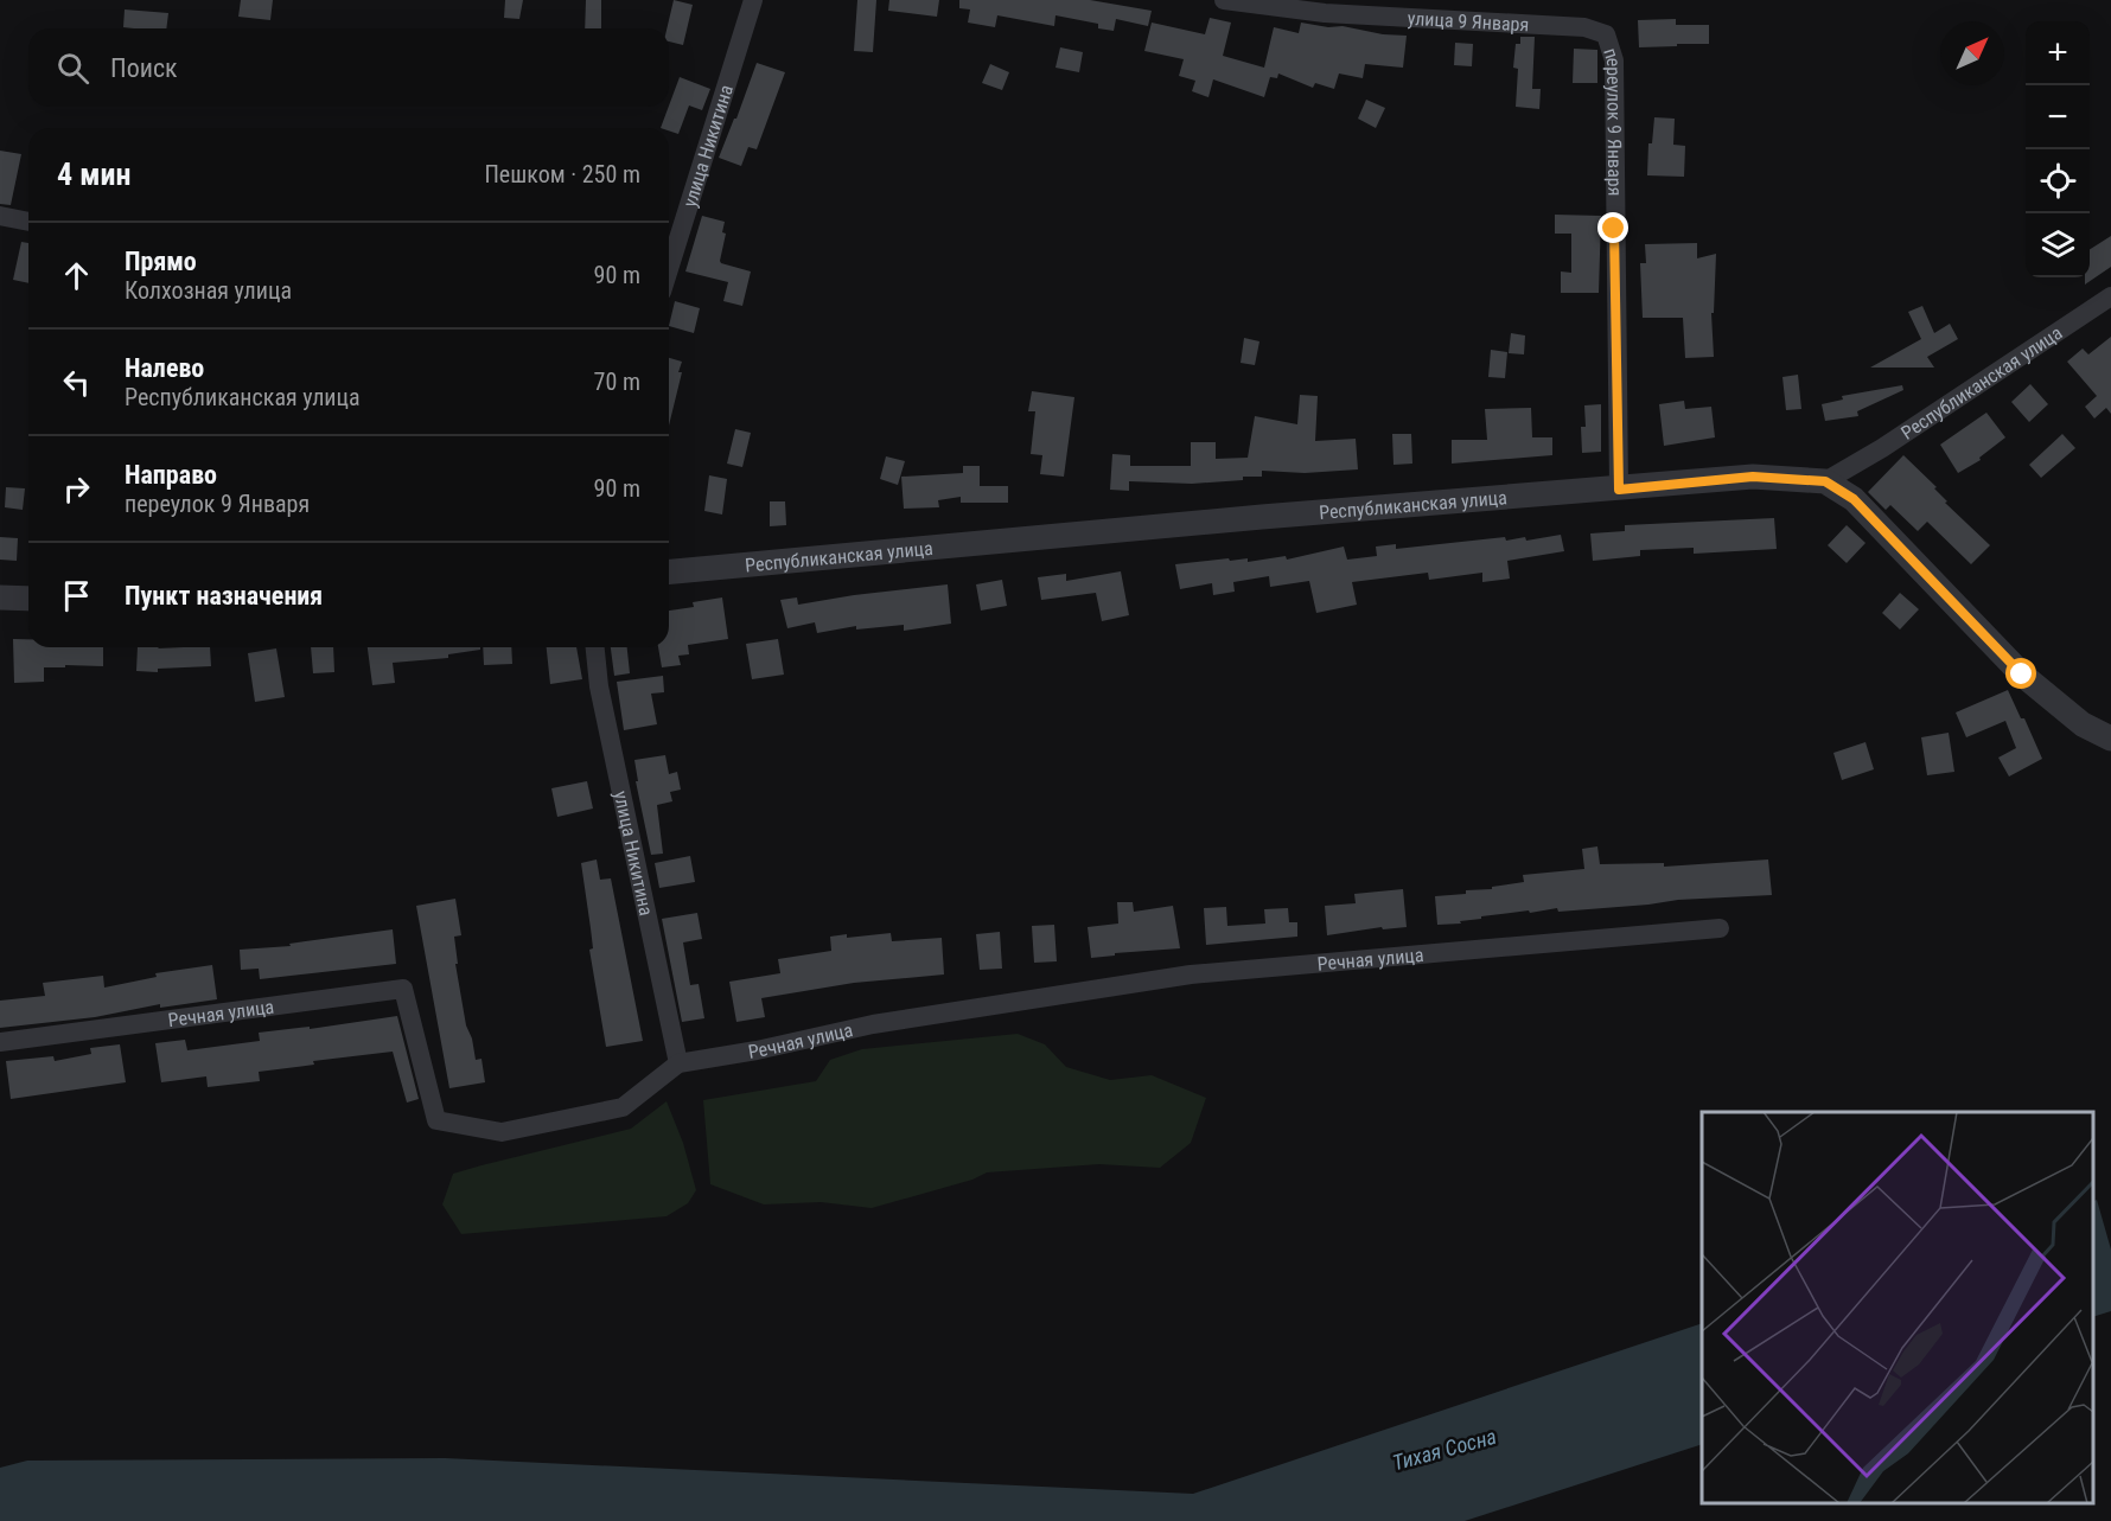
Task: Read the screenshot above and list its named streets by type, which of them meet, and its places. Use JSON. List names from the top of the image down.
{
  "streets": {
    "street": [
      "улица 9 Января",
      "переулок 9 Января",
      "улица Никитина",
      "Республиканская улица",
      "Речная улица"
    ]
  },
  "crossings": [
    ["улица 9 Января", "переулок 9 Января"],
    ["переулок 9 Января", "Республиканская улица"],
    ["улица Никитина", "Речная улица"]
  ],
  "water": ["Тихая Сосна"],
  "north": "top right",
  "page": {
    "map_buttons": ["+", "−"],
    "search": "Поиск",
    "heading": ["4 мин", "Пешком · 250 m"],
    "list": [
      ["Прямо", "Колхозная улица", "90 m"],
      ["Налево", "Республиканская улица", "70 m"],
      ["Направо", "переулок 9 Января", "90 m"],
      "Пункт назначения"
    ]
  }
}
